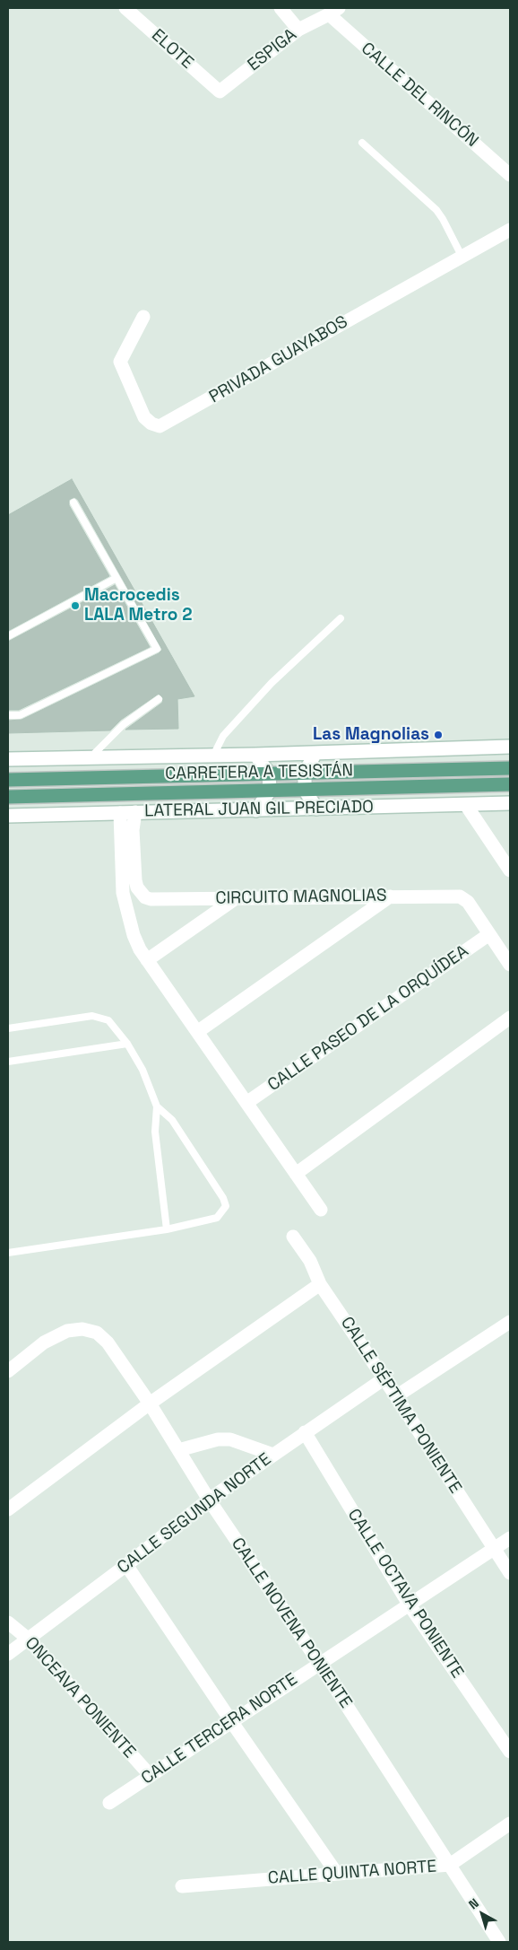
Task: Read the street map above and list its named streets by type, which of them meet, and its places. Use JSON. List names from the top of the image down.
{
  "streets": {
    "main road": ["CARRETERA A TESISTÁN"],
    "street": [
      "ELOTE",
      "ESPIGA",
      "CALLE DEL RINCÓN",
      "PRIVADA GUAYABOS",
      "LATERAL JUAN GIL PRECIADO",
      "CIRCUITO MAGNOLIAS",
      "CALLE PASEO DE LA ORQUÍDEA",
      "CALLE SÉPTIMA PONIENTE",
      "CALLE SEGUNDA NORTE",
      "CALLE OCTAVA PONIENTE",
      "CALLE NOVENA PONIENTE",
      "ONCEAVA PONIENTE",
      "CALLE TERCERA NORTE",
      "CALLE QUINTA NORTE"
    ]
  },
  "crossings": [
    ["ELOTE", "ESPIGA"],
    ["ESPIGA", "CALLE DEL RINCÓN"],
    ["LATERAL JUAN GIL PRECIADO", "CIRCUITO MAGNOLIAS"],
    ["CIRCUITO MAGNOLIAS", "CALLE PASEO DE LA ORQUÍDEA"],
    ["CALLE SÉPTIMA PONIENTE", "CALLE SEGUNDA NORTE"],
    ["CALLE SÉPTIMA PONIENTE", "CALLE TERCERA NORTE"],
    ["CALLE SEGUNDA NORTE", "CALLE OCTAVA PONIENTE"],
    ["CALLE SEGUNDA NORTE", "CALLE NOVENA PONIENTE"],
    ["CALLE SEGUNDA NORTE", "ONCEAVA PONIENTE"],
    ["CALLE OCTAVA PONIENTE", "CALLE TERCERA NORTE"],
    ["CALLE NOVENA PONIENTE", "CALLE TERCERA NORTE"],
    ["CALLE NOVENA PONIENTE", "CALLE QUINTA NORTE"],
    ["ONCEAVA PONIENTE", "CALLE TERCERA NORTE"]
  ],
  "places": ["Macrocedis LALA Metro 2", "Las Magnolias"],
  "north": "top left"
}
